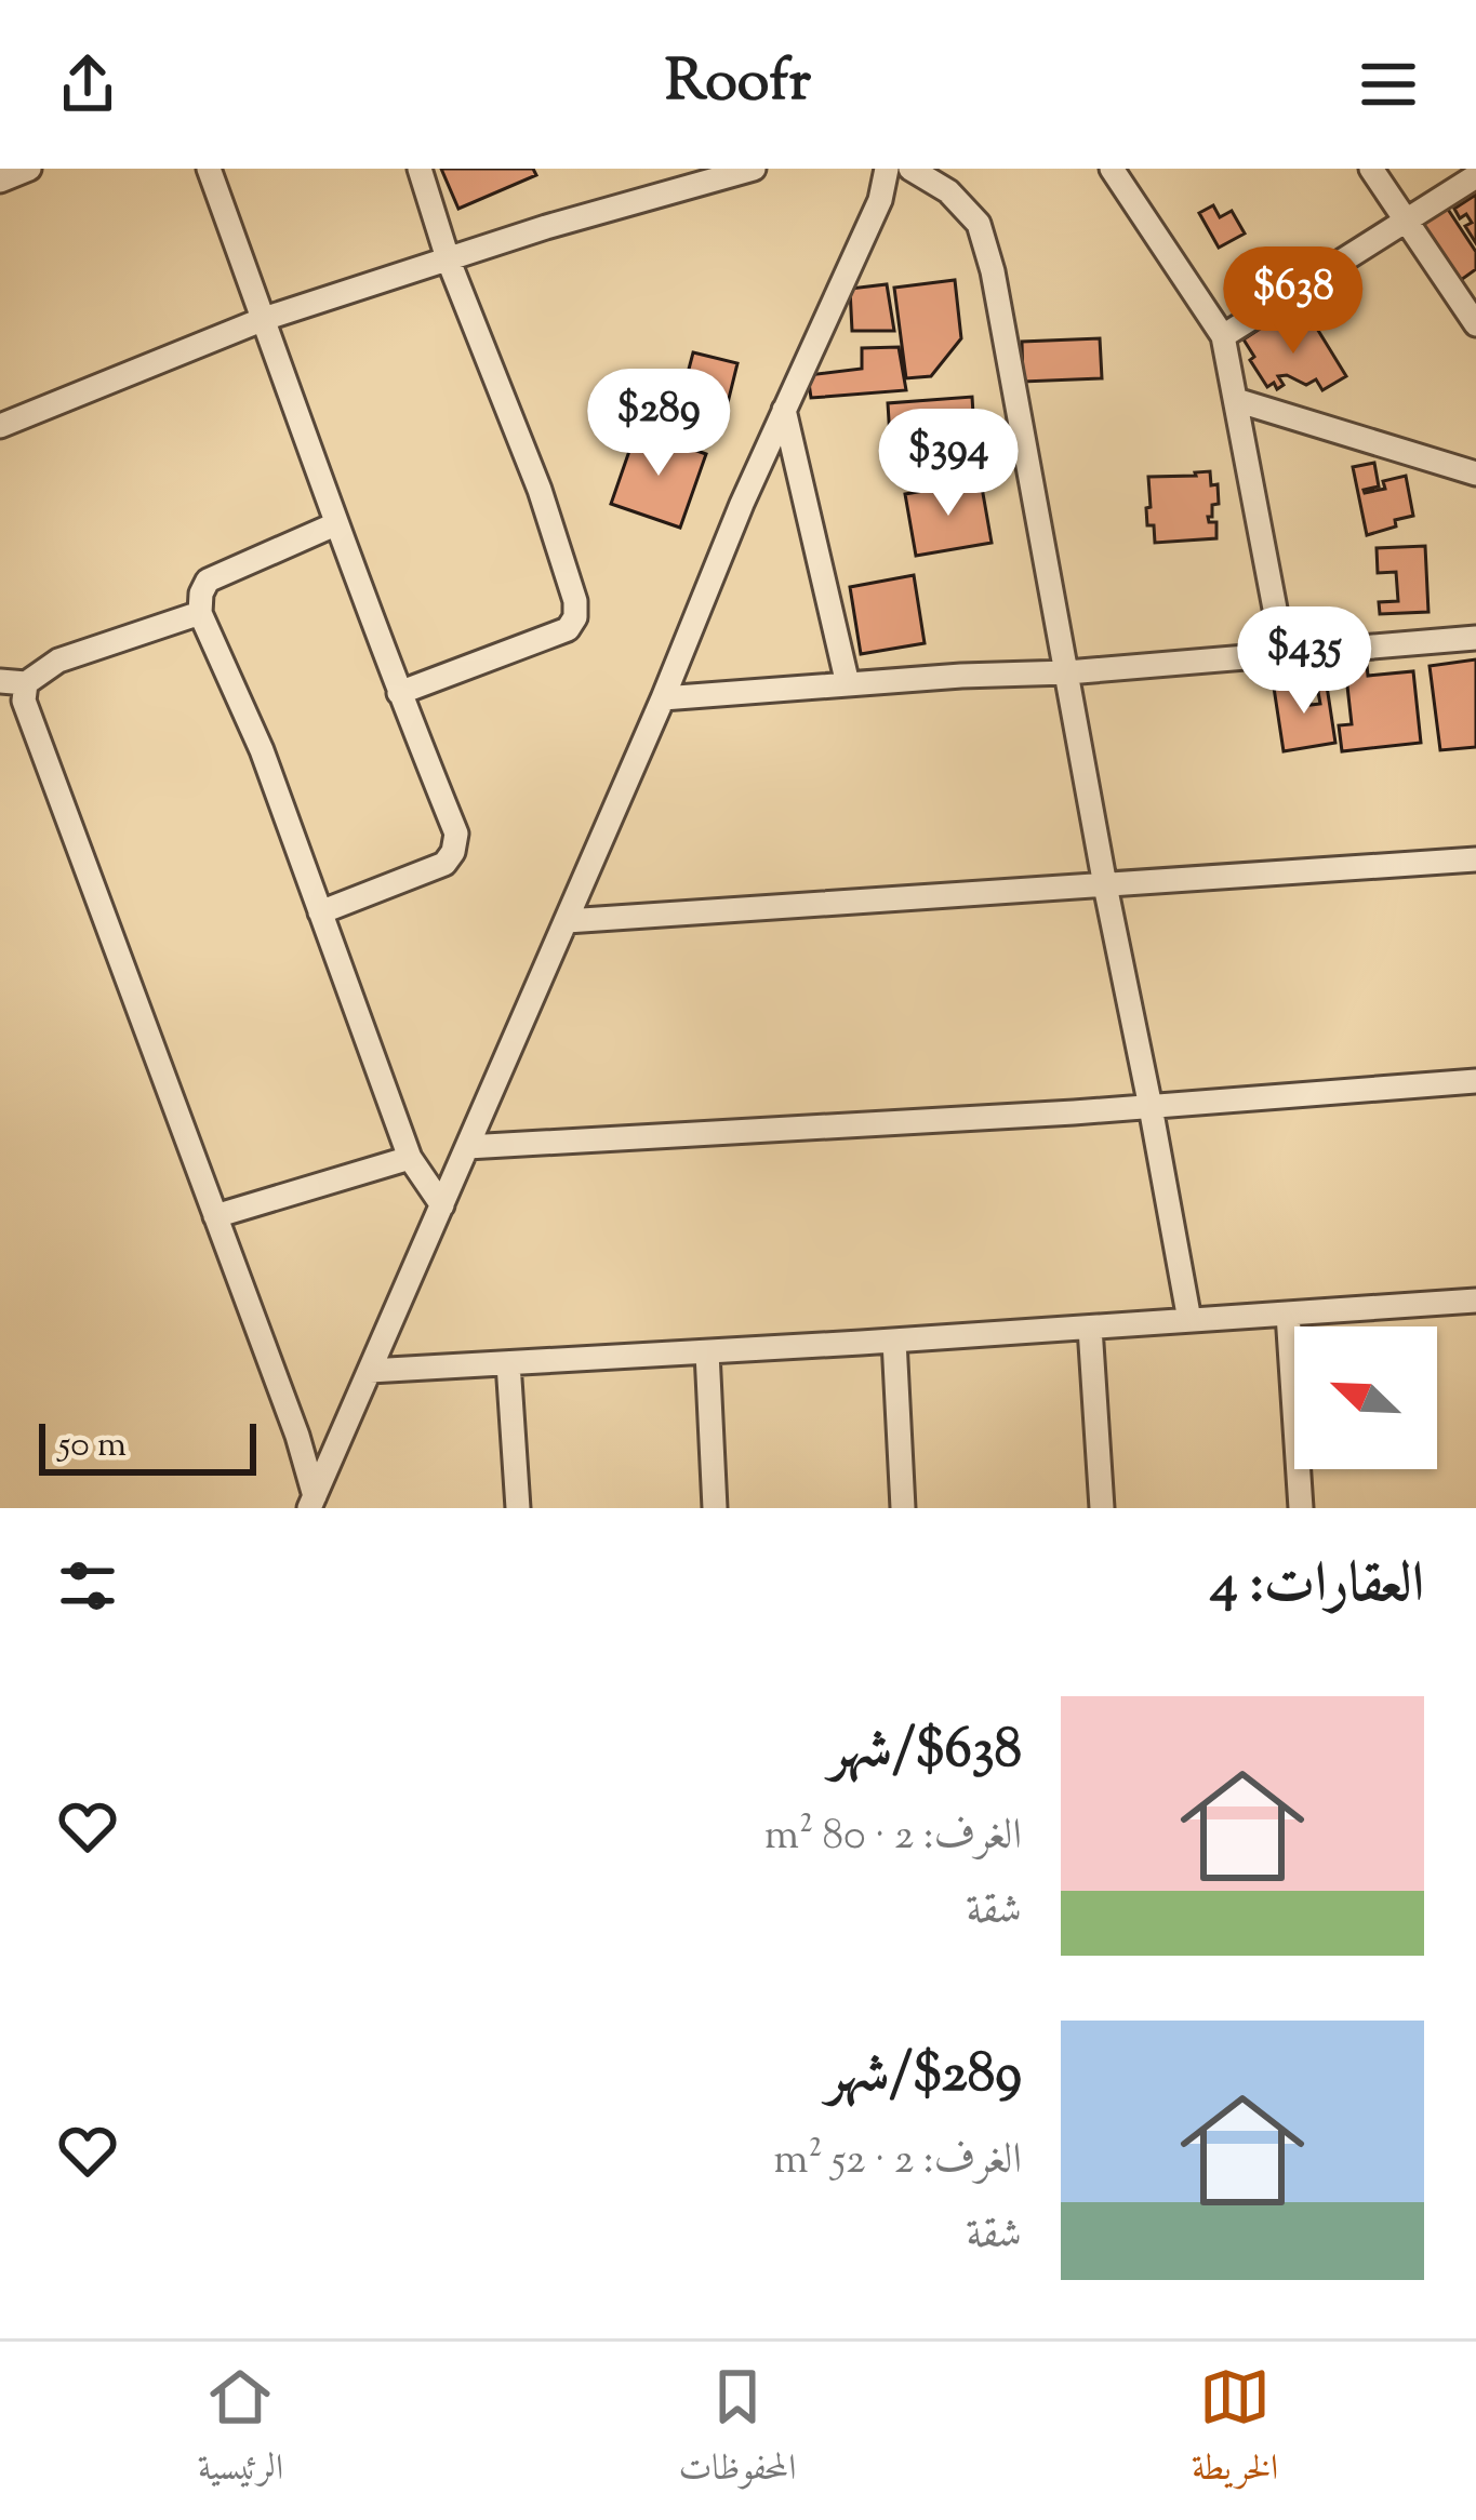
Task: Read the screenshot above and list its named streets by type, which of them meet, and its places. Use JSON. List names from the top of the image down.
{
  "scale_bar": "50 m",
  "north": "top left",
  "page": {
    "header": "Roofr",
    "price": [
      "$638",
      "$289",
      "$394",
      "$435"
    ],
    "scale": "50 m",
    "heading": "العقارات: 4",
    "list": [
      {
        "name": "$638/شهر",
        "note": "الغرف: 2 · 80 m² · شقة"
      },
      {
        "name": "$289/شهر",
        "note": "الغرف: 2 · 52 m² · شقة"
      }
    ],
    "tabs": ["الخريطة", "المحفوظات", "الرئيسية"]
  }
}
